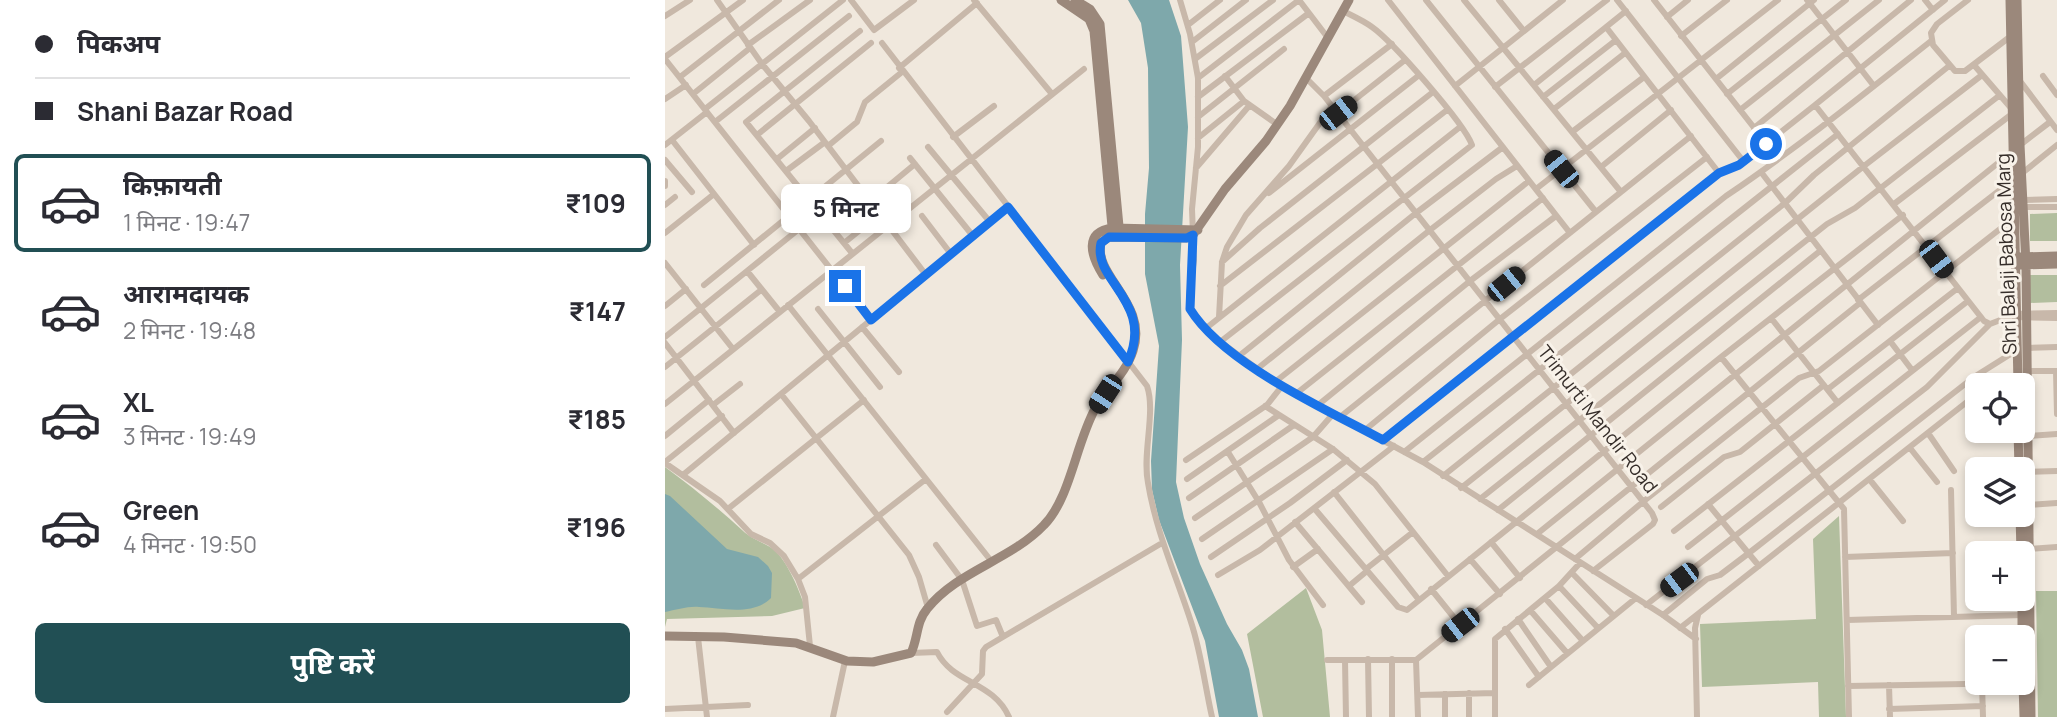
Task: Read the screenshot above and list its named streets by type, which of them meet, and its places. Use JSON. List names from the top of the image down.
{
  "streets": {
    "street": ["Shri Balaji Babosa Marg", "Trimurti Mandir Road"]
  },
  "page": {
    "banner": ["पिकअप", "Shani Bazar Road"],
    "list": [
      {
        "name": "किफ़ायती",
        "note": "1 मिनट · 19:47",
        "value": "₹109"
      },
      {
        "name": "आरामदायक",
        "note": "2 मिनट · 19:48",
        "value": "₹147"
      },
      {
        "name": "XL",
        "note": "3 मिनट · 19:49",
        "value": "₹185"
      },
      {
        "name": "Green",
        "note": "4 मिनट · 19:50",
        "value": "₹196"
      }
    ],
    "bubble": "5 मिनट",
    "map_buttons": ["+", "−"],
    "buttons": "पुष्टि करें"
  }
}
